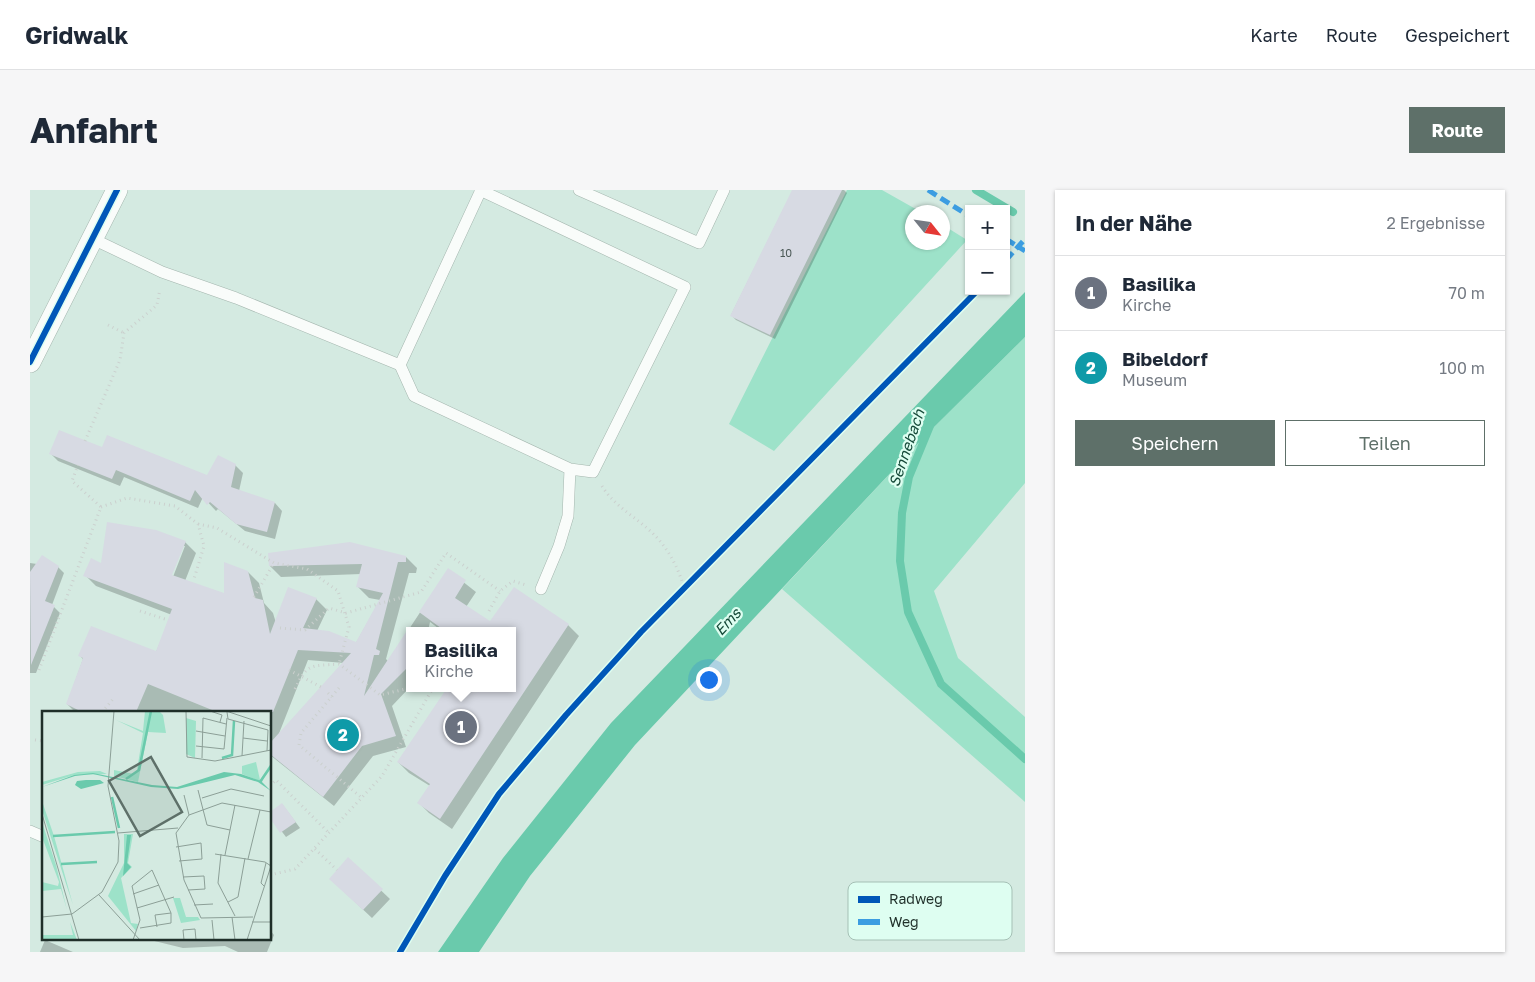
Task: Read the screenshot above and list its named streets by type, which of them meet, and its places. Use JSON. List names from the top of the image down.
{
  "water": ["Sennebach", "Ems"],
  "house_numbers": ["10"],
  "legend": ["Radweg", "Weg"],
  "north": "bottom right",
  "page": {
    "header": "Gridwalk",
    "nav": ["Karte", "Route", "Gespeichert"],
    "buttons": [
      "Route",
      ["Speichern", "Teilen"]
    ],
    "title": "Anfahrt",
    "heading": ["In der Nähe", "2 Ergebnisse"],
    "map_buttons": ["+", "−"],
    "list": [
      {
        "mark": "1",
        "name": "Basilika",
        "note": "Kirche",
        "value": "70 m"
      },
      {
        "mark": "2",
        "name": "Bibeldorf",
        "note": "Museum",
        "value": "100 m"
      }
    ],
    "popup": ["Basilika", "Kirche"],
    "pins": ["1", "2"]
  }
}
